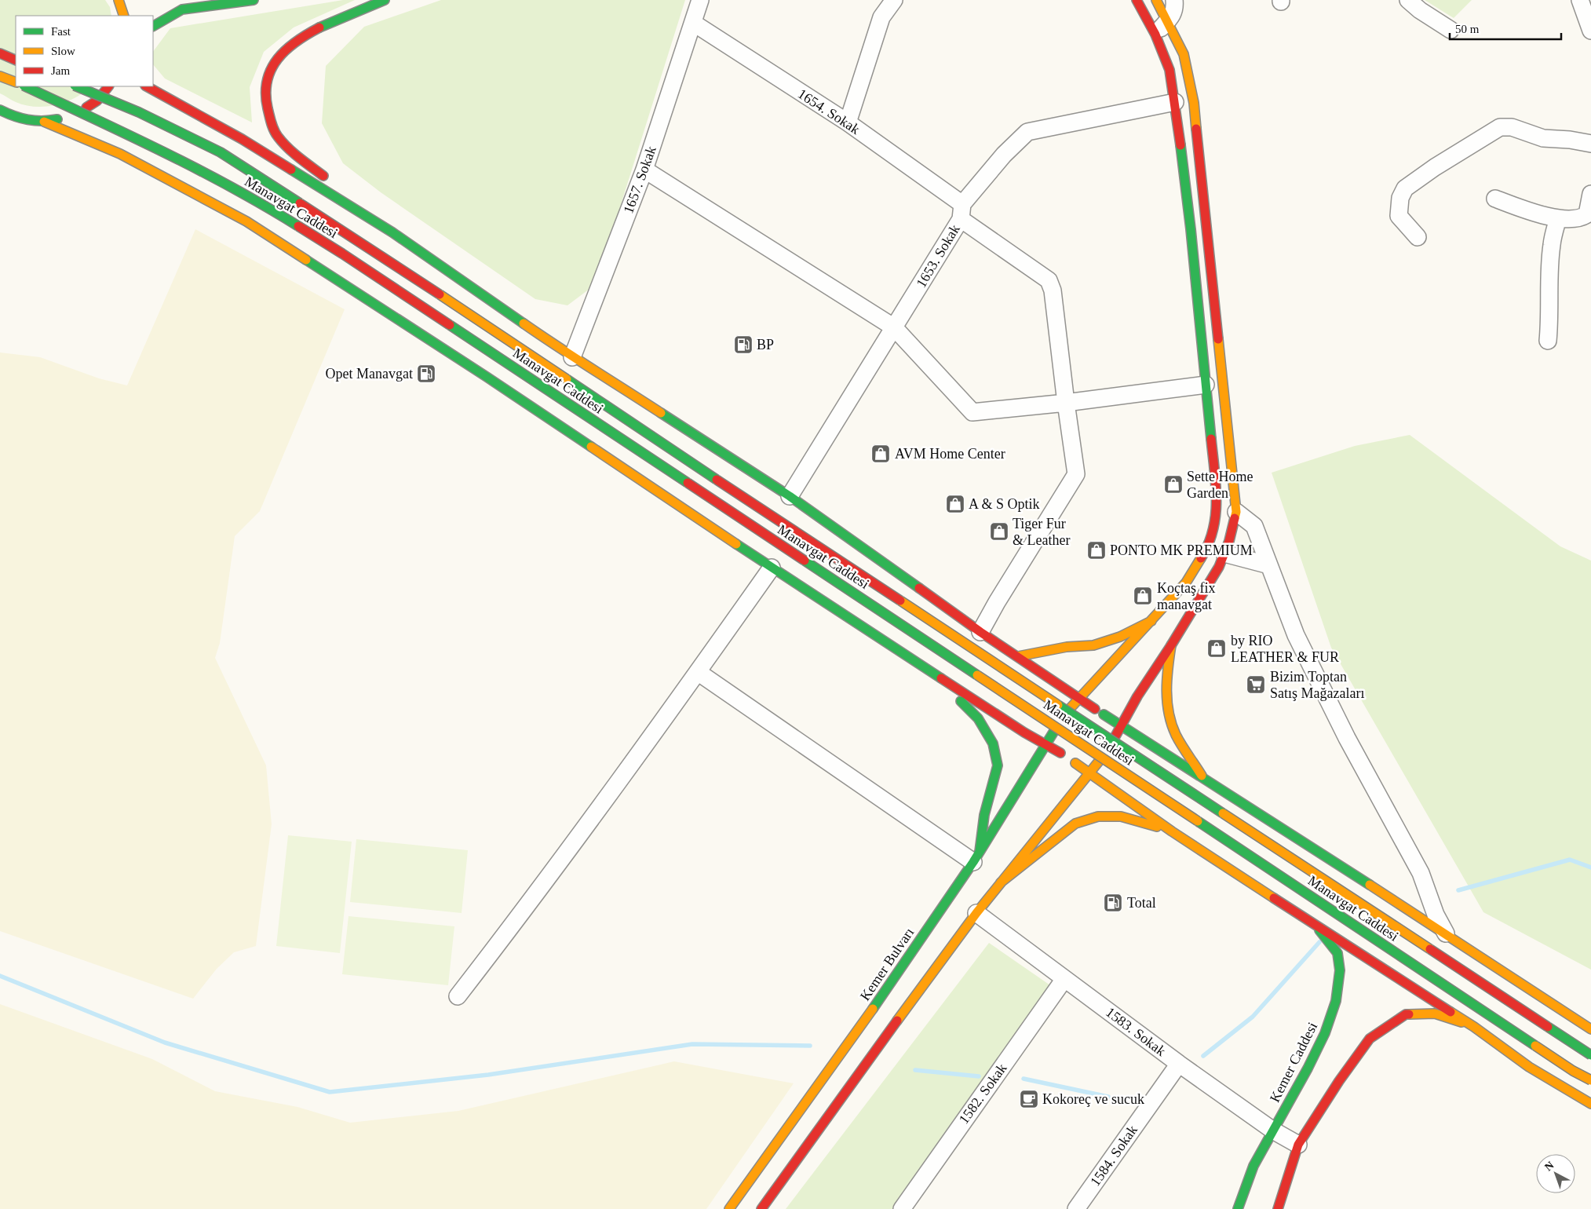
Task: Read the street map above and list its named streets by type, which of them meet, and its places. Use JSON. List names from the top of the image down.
{
  "streets": {
    "main road": ["Manavgat Caddesi", "Kemer Bulvarı", "Kemer Caddesi"],
    "street": [
      "1654. Sokak",
      "1657. Sokak",
      "1653. Sokak",
      "1583. Sokak",
      "1582. Sokak",
      "1584. Sokak"
    ]
  },
  "crossings": [
    ["1654. Sokak", "1657. Sokak"],
    ["1654. Sokak", "1653. Sokak"],
    ["1583. Sokak", "Kemer Caddesi"],
    ["1583. Sokak", "1582. Sokak"],
    ["1583. Sokak", "1584. Sokak"]
  ],
  "places": {
    "fuel station": ["BP", "Opet Manavgat", "Total"],
    "shop": [
      "AVM Home Center",
      "Sette Home Garden",
      "A & S Optik",
      "Tiger Fur & Leather",
      "PONTO MK PREMIUM",
      "Koçtaş fix manavgat",
      "by RIO LEATHER & FUR"
    ],
    "supermarket": ["Bizim Toptan Satış Mağazaları"],
    "cafe": ["Kokoreç ve sucuk"]
  },
  "legend": ["Fast", "Slow", "Jam"],
  "scale_bar": "50 m",
  "north": "top left"
}
